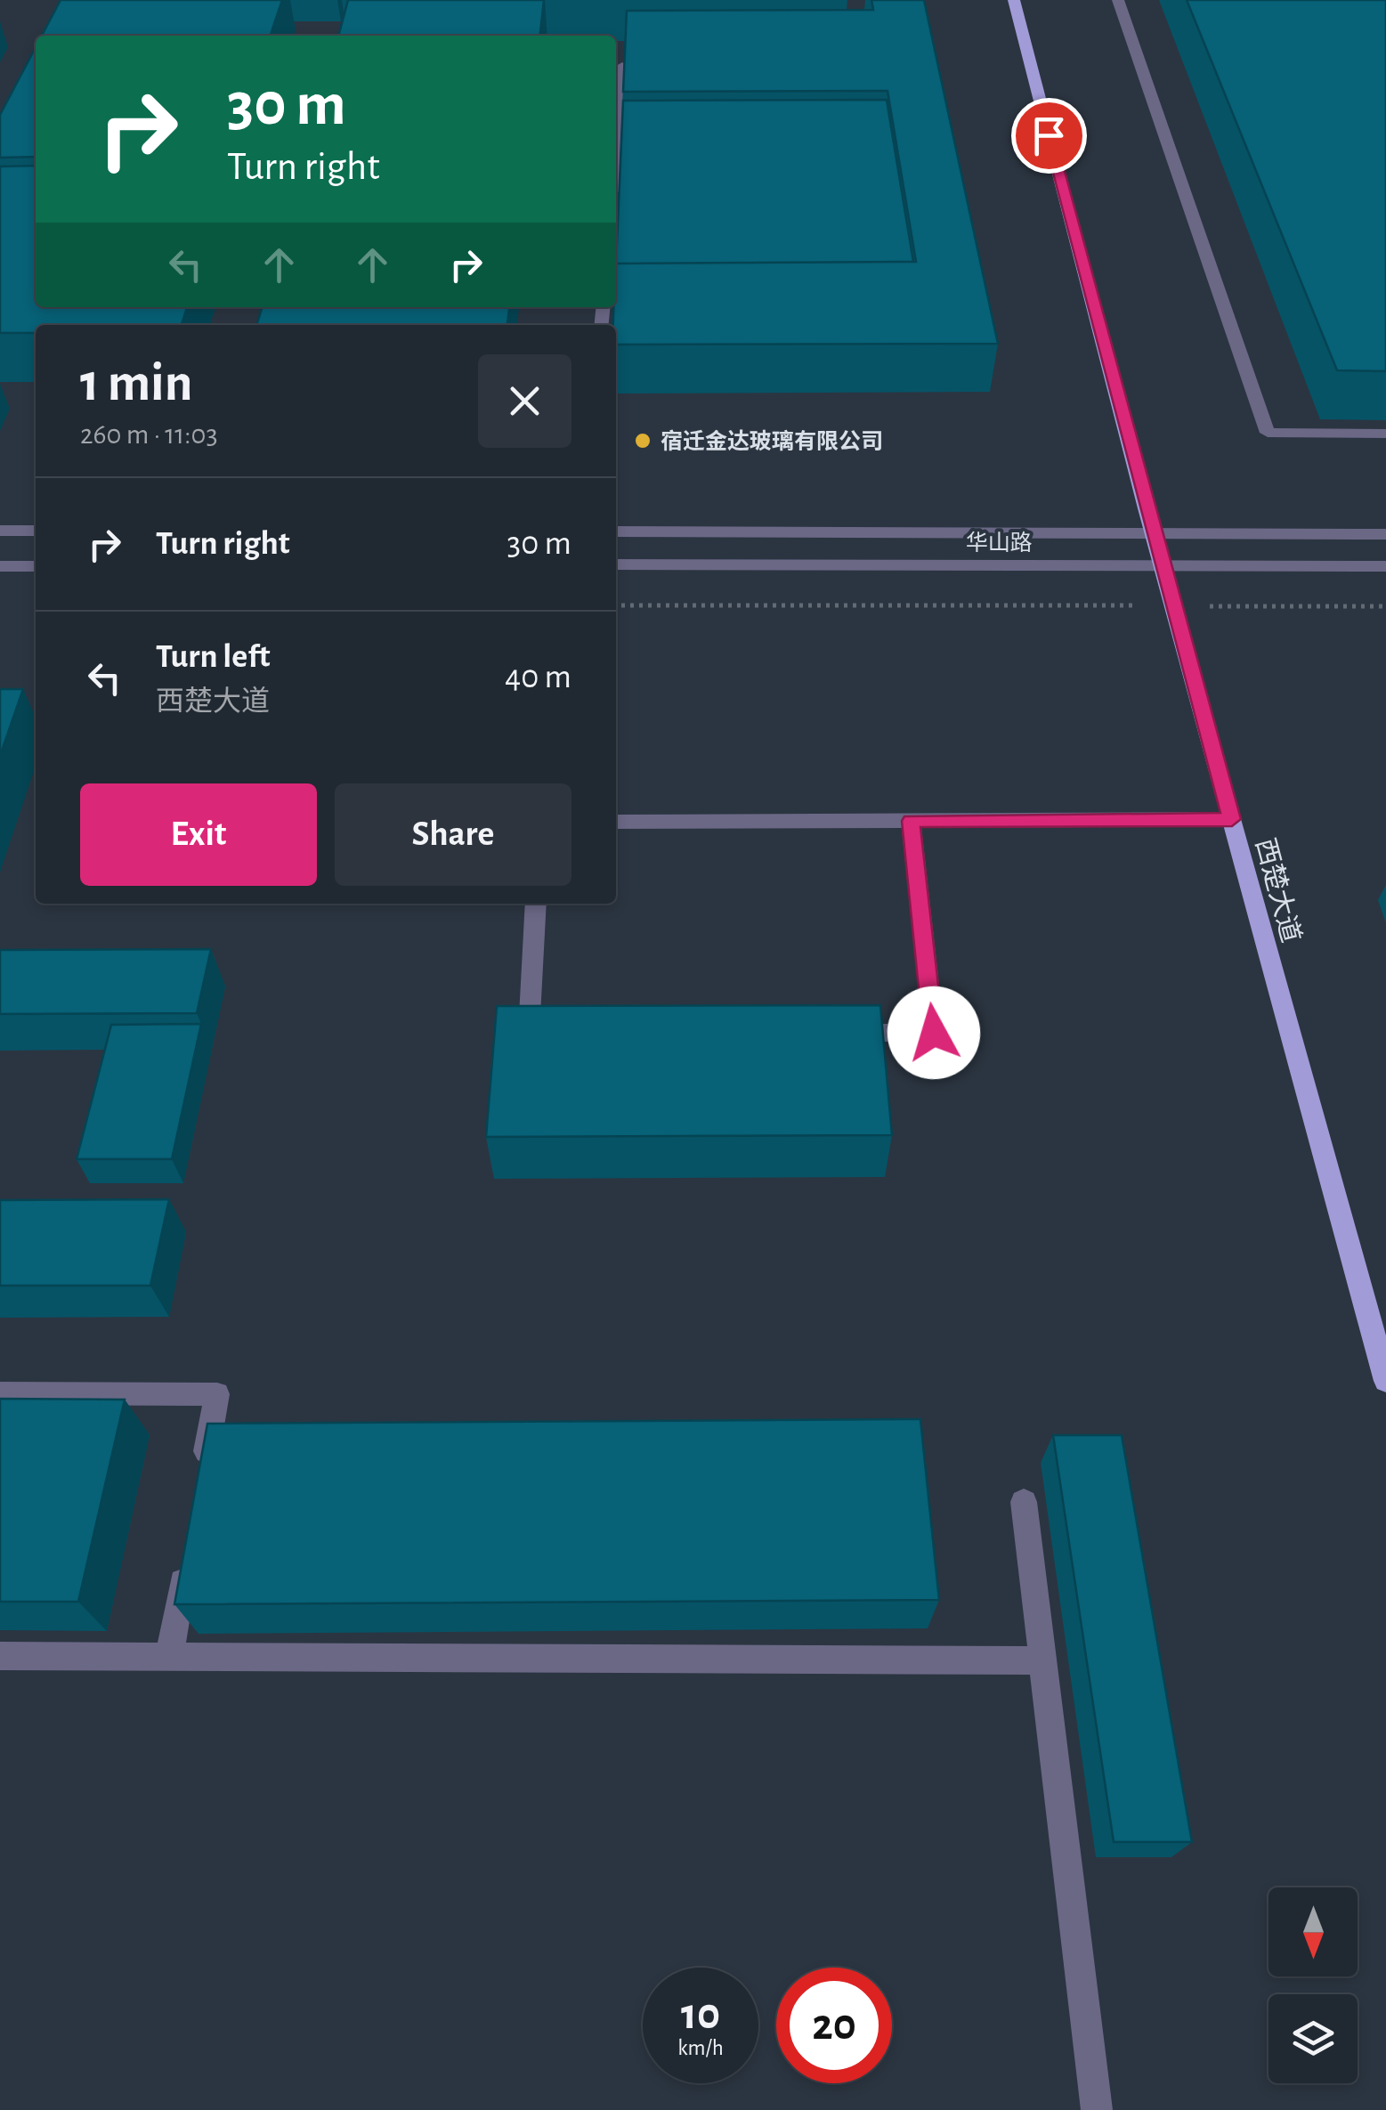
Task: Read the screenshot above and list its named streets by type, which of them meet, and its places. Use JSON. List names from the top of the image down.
{
  "streets": {
    "main road": ["西楚大道"],
    "street": ["华山路"]
  },
  "crossings": [
    ["华山路", "西楚大道"]
  ],
  "places": ["宿迁金达玻璃有限公司"],
  "north": "bottom",
  "page": {
    "turn": ["30 m", "Turn right"],
    "heading": ["1 min", "260 m · 11:03"],
    "list": [
      {
        "name": "Turn right",
        "value": "30 m"
      },
      {
        "name": "Turn left",
        "note": "西楚大道",
        "value": "40 m"
      }
    ],
    "buttons": ["Exit", "Share"],
    "speed": "10 km/h",
    "limit": "20"
  }
}
